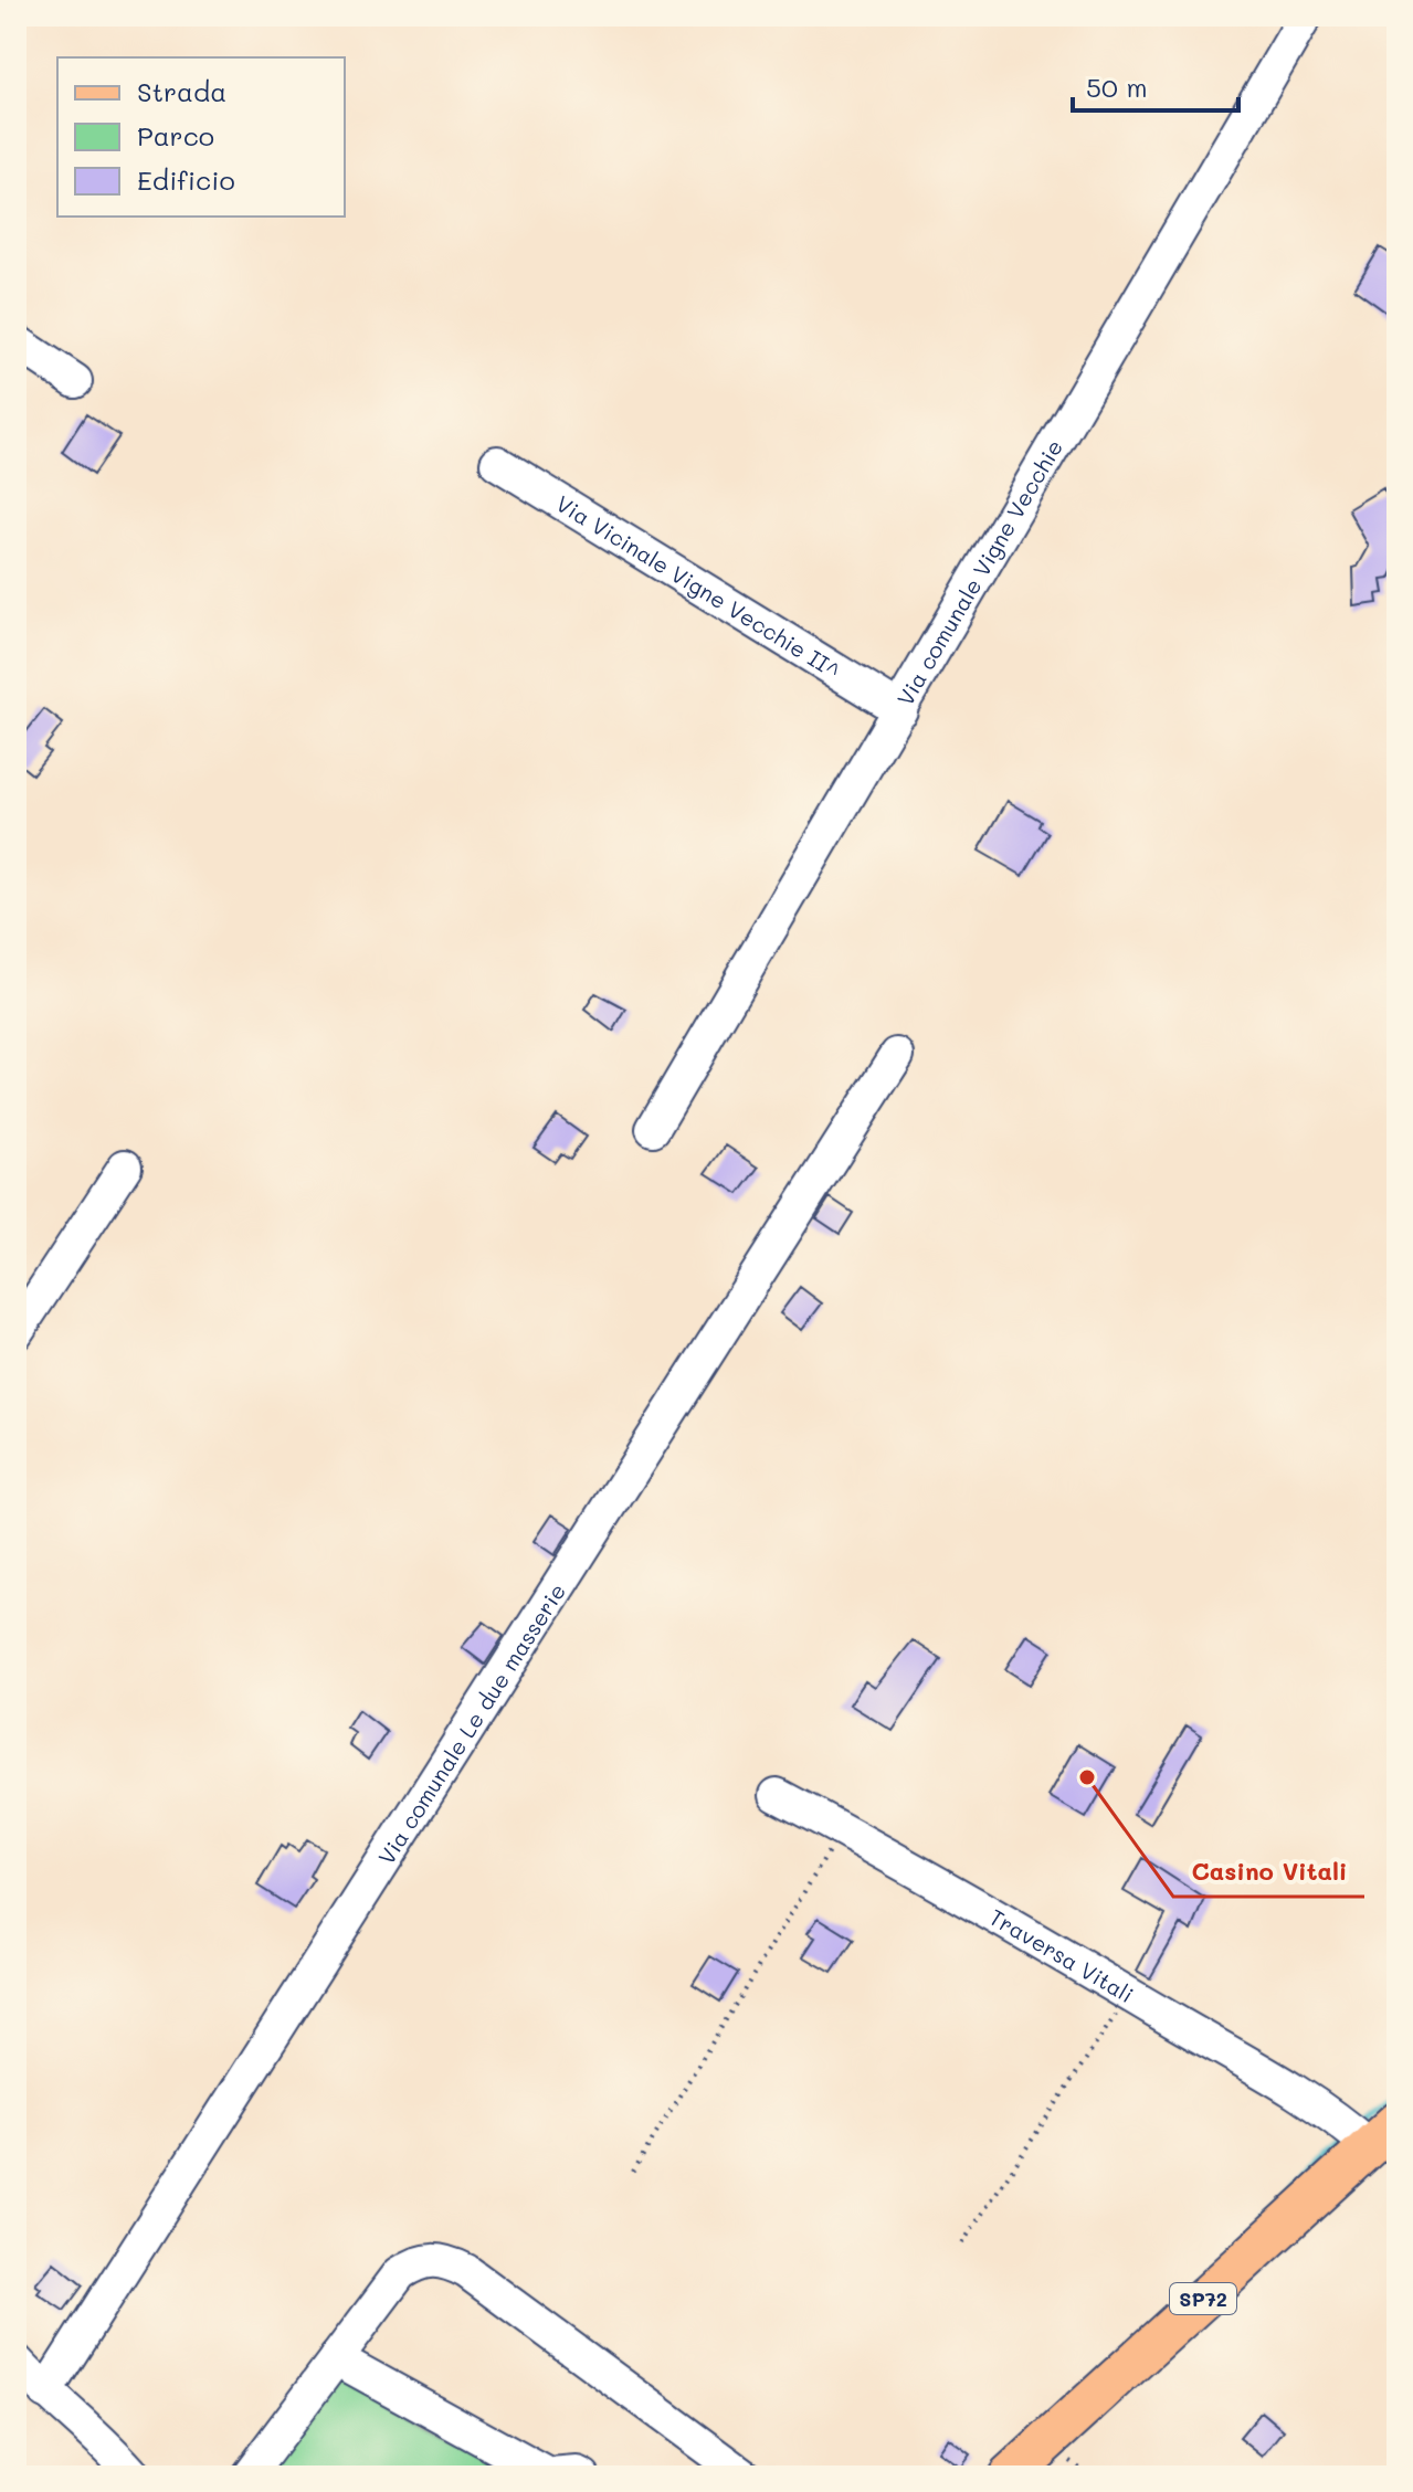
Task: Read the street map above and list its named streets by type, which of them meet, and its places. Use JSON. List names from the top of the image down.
{
  "streets": {
    "main road": ["SP72"],
    "street": [
      "Via comunale Vigne Vecchie",
      "Via Vicinale Vigne Vecchie II^",
      "Via comunale Le due masserie",
      "Traversa Vitali"
    ]
  },
  "crossings": [
    ["Via comunale Vigne Vecchie", "Via Vicinale Vigne Vecchie II^"],
    ["Traversa Vitali", "SP72"]
  ],
  "places": ["Casino Vitali"],
  "legend": ["Strada", "Parco", "Edificio"],
  "scale_bar": "50 m"
}
